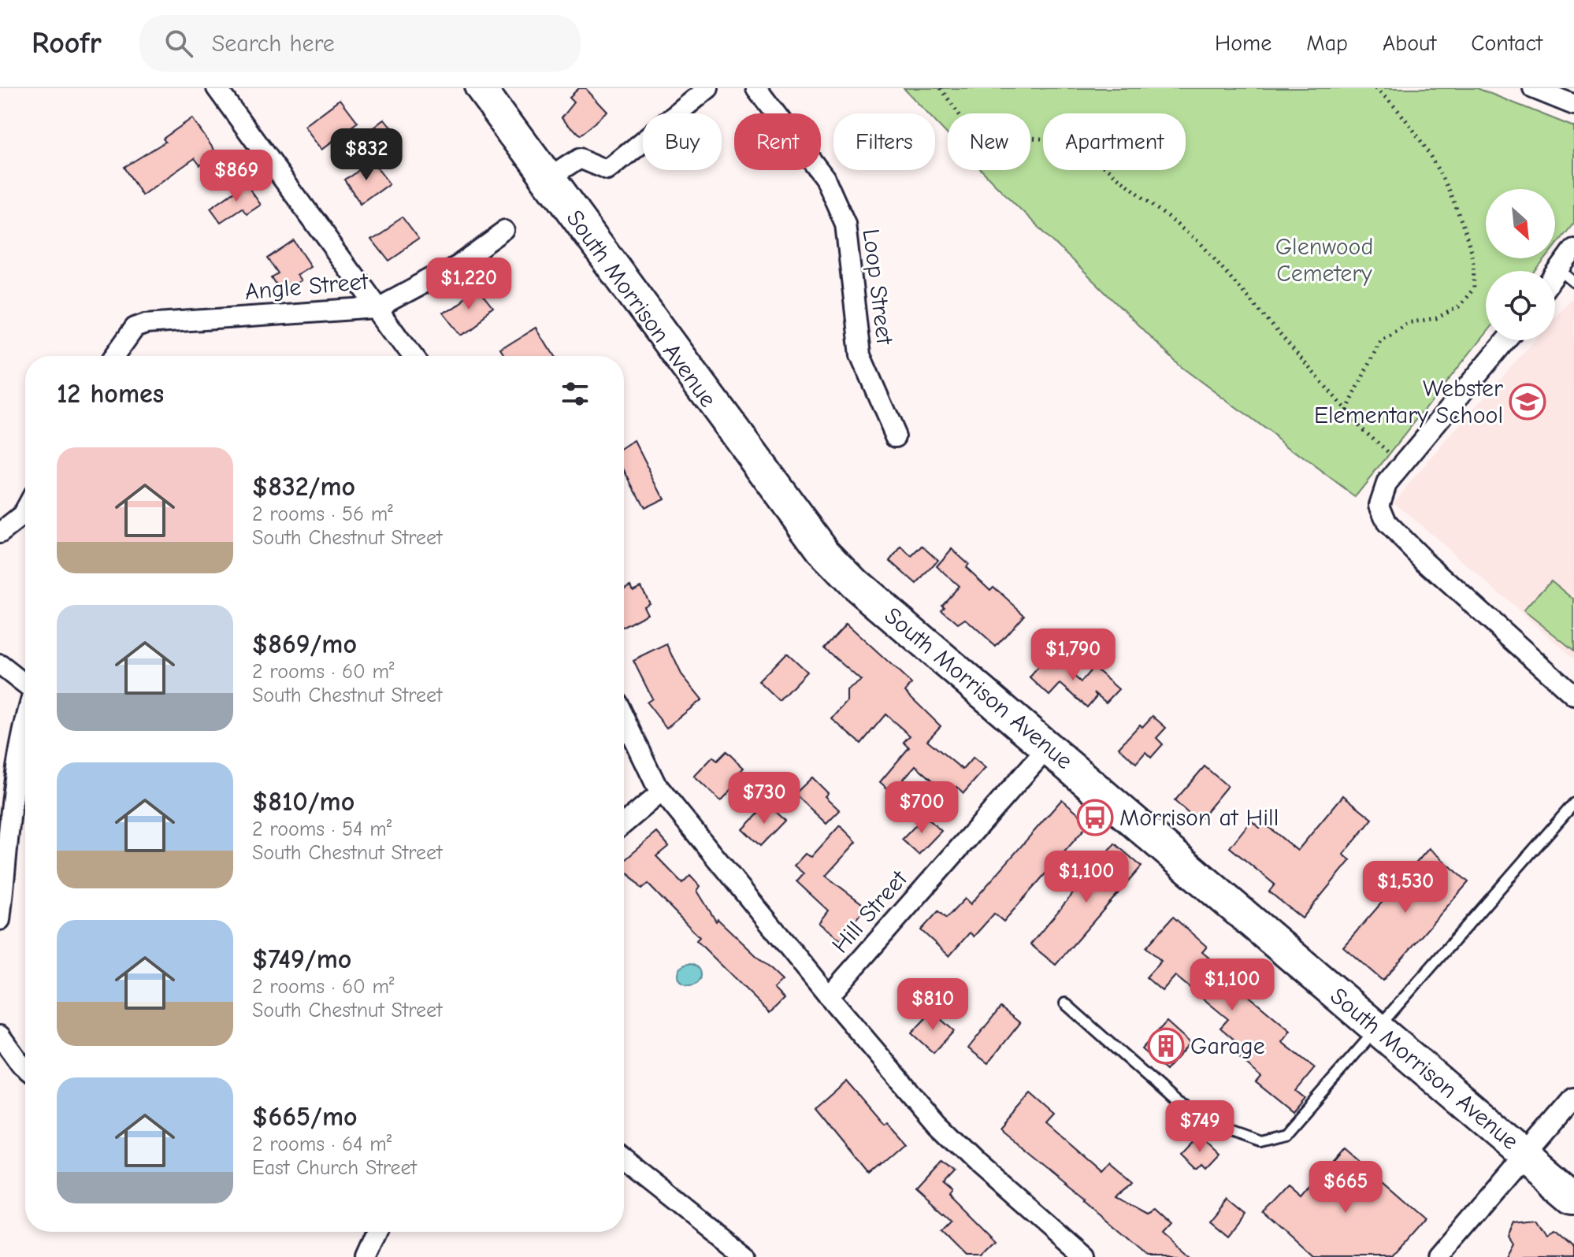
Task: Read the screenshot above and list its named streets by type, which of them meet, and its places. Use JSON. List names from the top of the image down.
{
  "streets": {
    "main road": ["South Morrison Avenue"],
    "street": ["Angle Street", "Loop Street", "Hill Street"]
  },
  "crossings": [
    ["South Morrison Avenue", "Hill Street"]
  ],
  "parks": ["Glenwood Cemetery"],
  "places": {
    "school or university": ["Webster Elementary School"],
    "bus stop": ["Morrison at Hill"],
    "building": ["Garage"]
  },
  "north": "bottom right",
  "page": {
    "header": "Roofr",
    "search": "Search here",
    "nav": [
      "Home",
      "Map",
      "About",
      "Contact"
    ],
    "chip": [
      "Buy",
      "Rent",
      "Filters",
      "New",
      "Apartment"
    ],
    "price": [
      "$832",
      "$869",
      "$1,220",
      "$1,790",
      "$730",
      "$700",
      "$1,100",
      "$1,530",
      "$1,100",
      "$810",
      "$749",
      "$665"
    ],
    "heading": "12 homes",
    "list": [
      {
        "name": "$832/mo",
        "note": "2 rooms · 56 m² · South Chestnut Street"
      },
      {
        "name": "$869/mo",
        "note": "2 rooms · 60 m² · South Chestnut Street"
      },
      {
        "name": "$810/mo",
        "note": "2 rooms · 54 m² · South Chestnut Street"
      },
      {
        "name": "$749/mo",
        "note": "2 rooms · 60 m² · South Chestnut Street"
      },
      {
        "name": "$665/mo",
        "note": "2 rooms · 64 m² · East Church Street"
      }
    ]
  }
}
